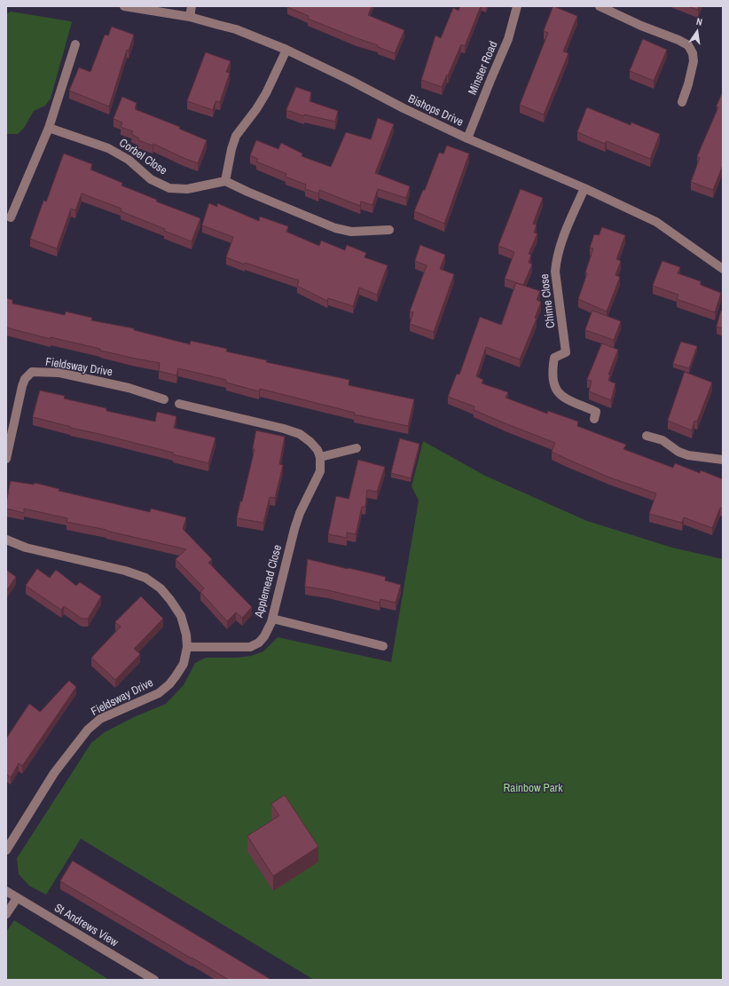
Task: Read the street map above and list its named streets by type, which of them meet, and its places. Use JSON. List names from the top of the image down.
{
  "streets": {
    "street": [
      "Minster Road",
      "Bishops Drive",
      "Corbel Close",
      "Chime Close",
      "Fieldsway Drive",
      "Applemead Close",
      "St Andrews View"
    ]
  },
  "crossings": [
    ["Minster Road", "Bishops Drive"],
    ["Bishops Drive", "Chime Close"],
    ["Fieldsway Drive", "Applemead Close"]
  ],
  "parks": ["Rainbow Park"],
  "north": "top"
}
